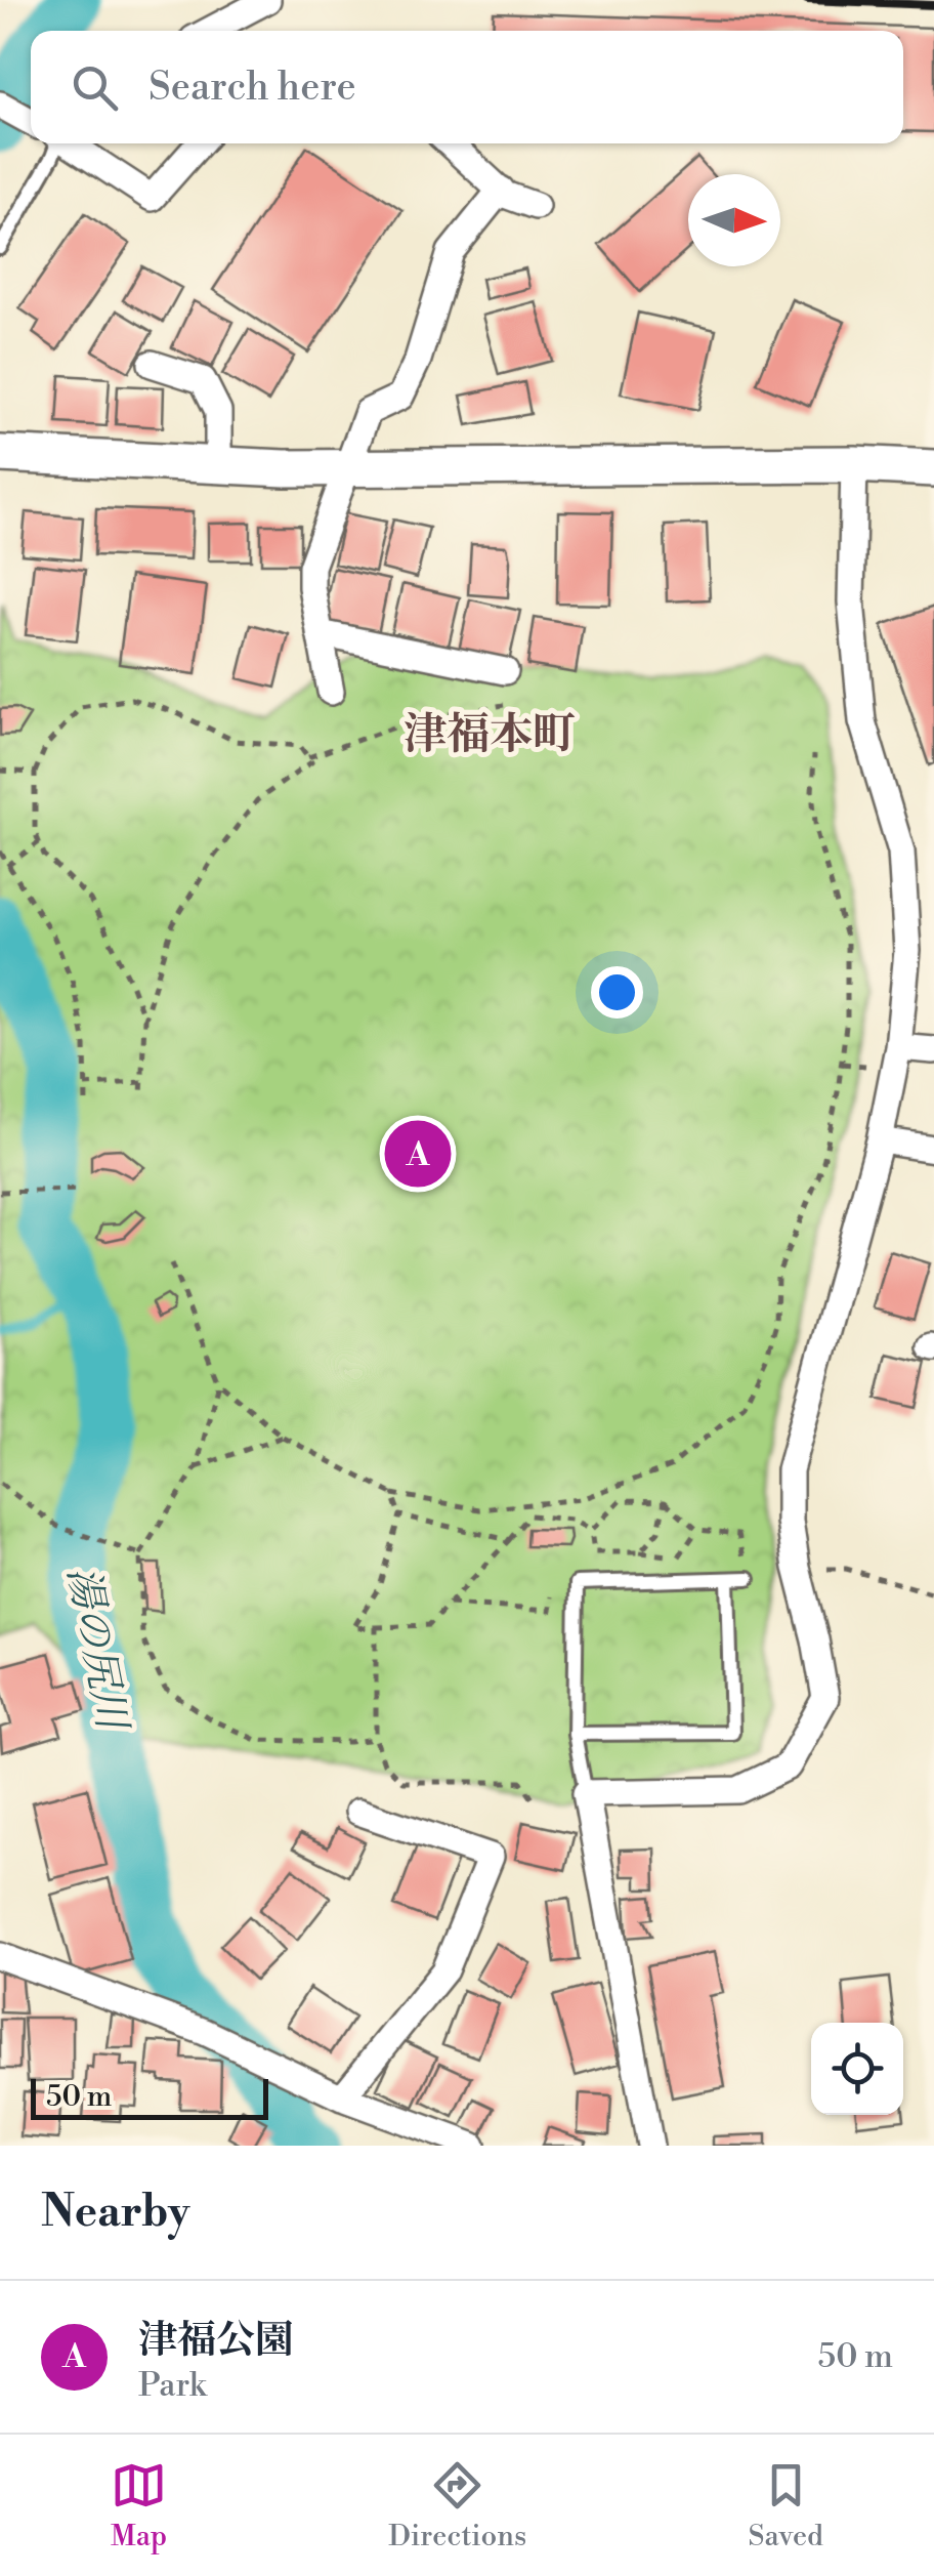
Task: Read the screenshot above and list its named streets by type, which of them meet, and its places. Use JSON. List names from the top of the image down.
{
  "districts": ["津福本町"],
  "water": ["湯の尻川"],
  "scale_bar": "50 m",
  "north": "right",
  "page": {
    "search": "Search here",
    "pins": "A",
    "scale": "50 m",
    "heading": "Nearby",
    "list": [
      {
        "mark": "A",
        "name": "津福公園",
        "note": "Park",
        "value": "50 m"
      }
    ],
    "nav": ["Map", "Directions", "Saved"]
  }
}
